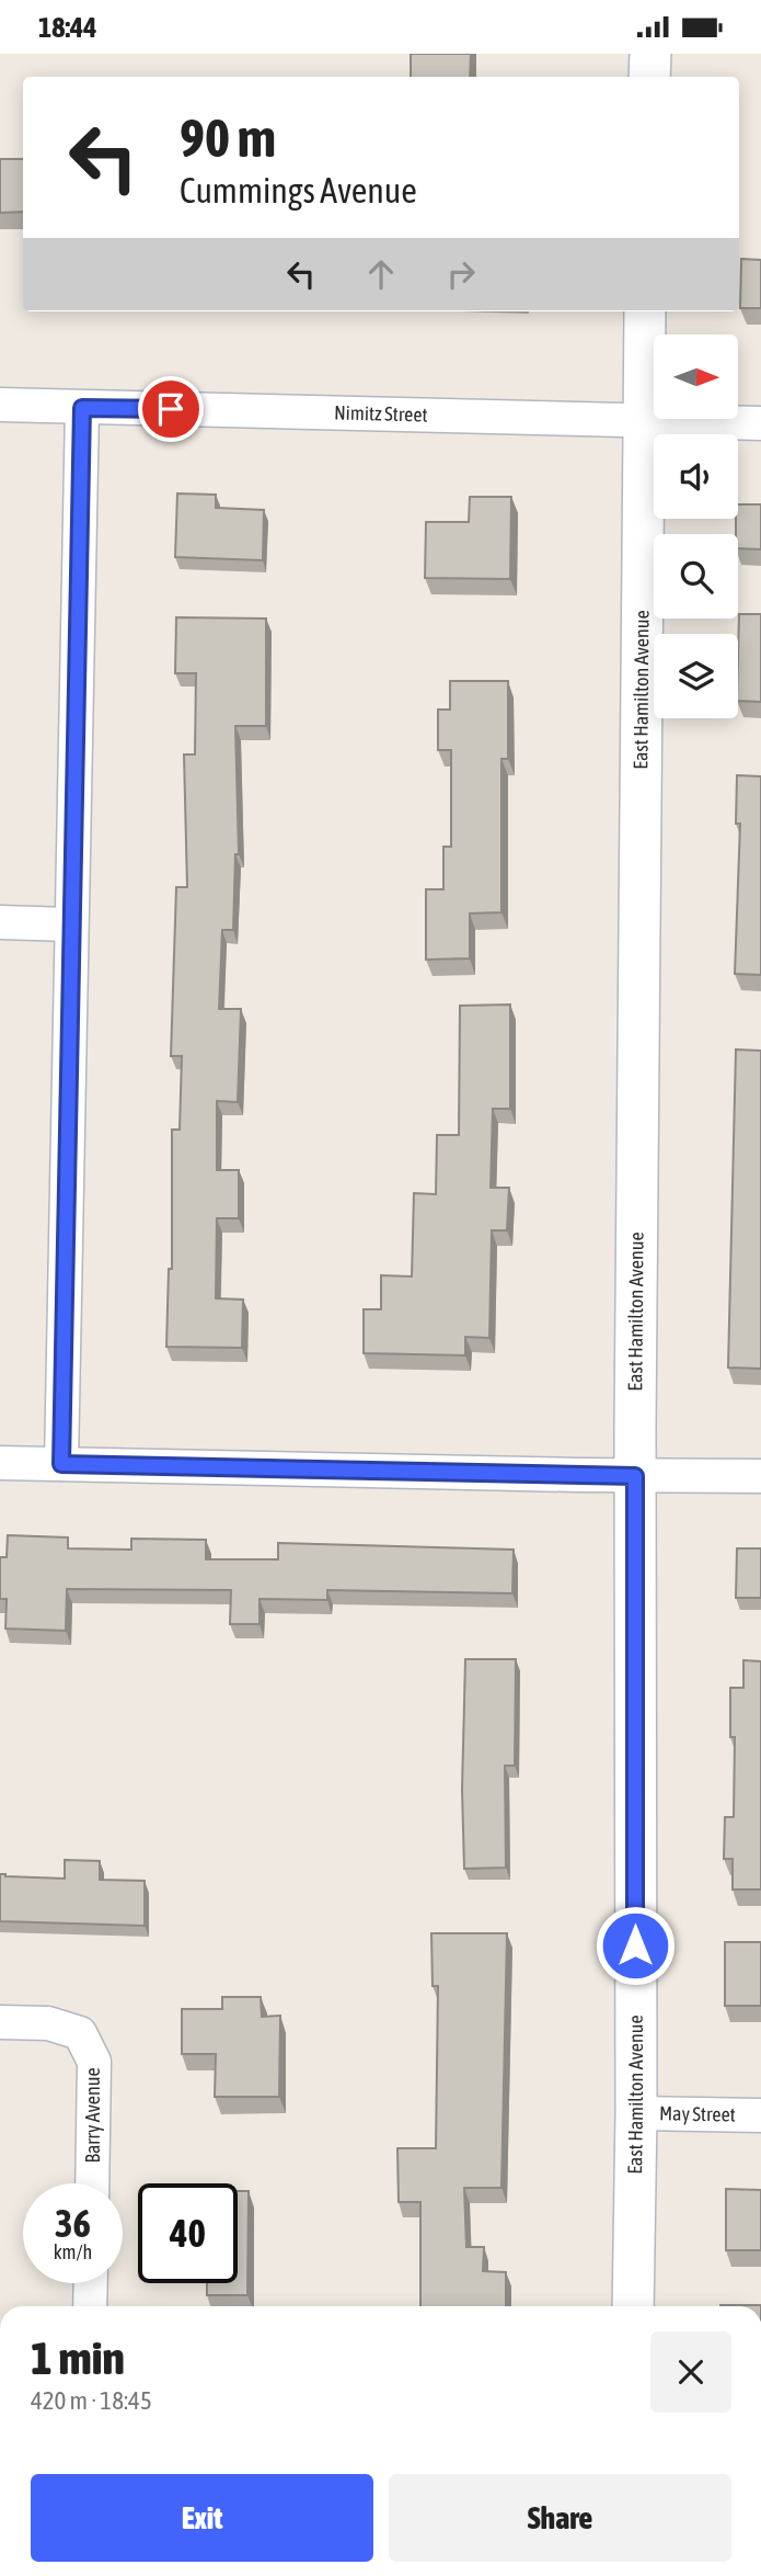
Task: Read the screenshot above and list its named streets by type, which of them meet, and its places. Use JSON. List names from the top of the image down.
{
  "streets": {
    "street": [
      "Nimitz Street",
      "East Hamilton Avenue",
      "May Street",
      "Barry Avenue"
    ]
  },
  "crossings": [
    ["Nimitz Street", "East Hamilton Avenue"],
    ["East Hamilton Avenue", "May Street"]
  ],
  "north": "right",
  "page": {
    "status": "18:44",
    "turn": ["90 m", "Cummings Avenue"],
    "speed": "36 km/h",
    "limit": "40",
    "heading": ["1 min", "420 m · 18:45"],
    "buttons": ["Exit", "Share"]
  }
}
